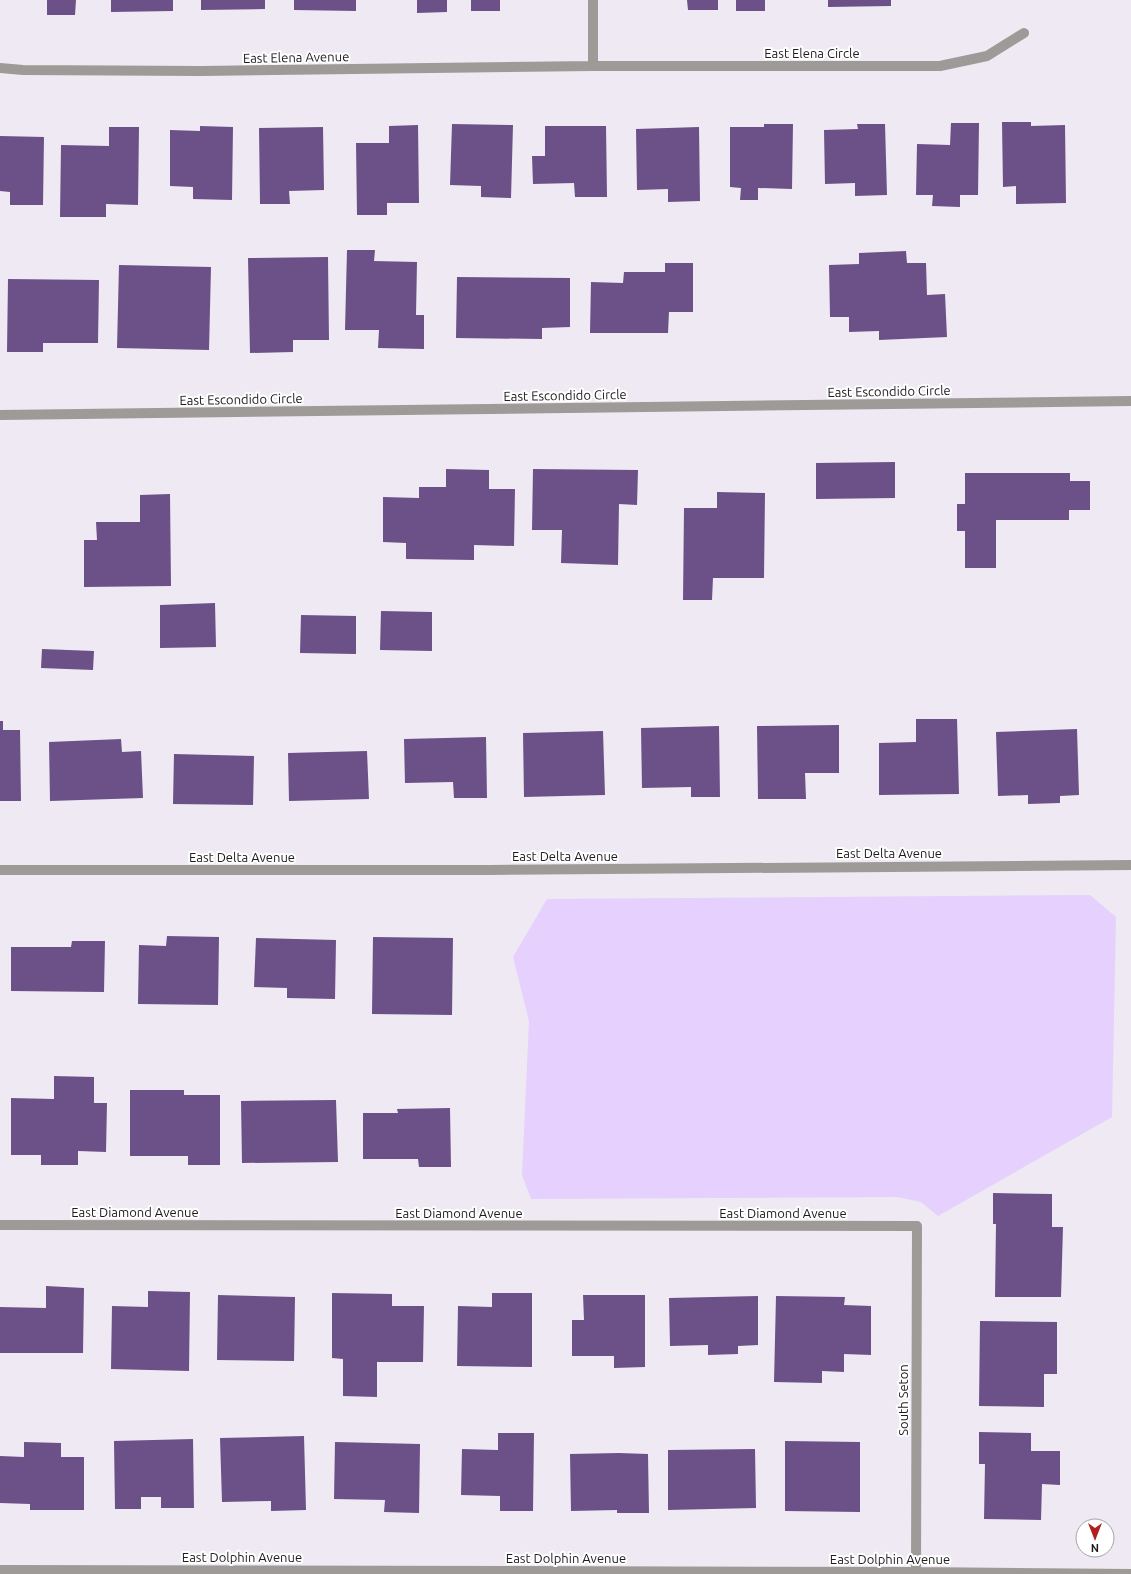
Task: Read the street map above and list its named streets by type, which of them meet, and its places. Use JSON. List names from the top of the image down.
{
  "streets": {
    "street": [
      "East Elena Circle",
      "East Elena Avenue",
      "East Escondido Circle",
      "East Delta Avenue",
      "East Diamond Avenue",
      "South Seton",
      "East Dolphin Avenue"
    ]
  },
  "crossings": [
    ["East Elena Circle", "East Elena Avenue"],
    ["East Diamond Avenue", "South Seton"],
    ["South Seton", "East Dolphin Avenue"]
  ],
  "north": "bottom"
}
